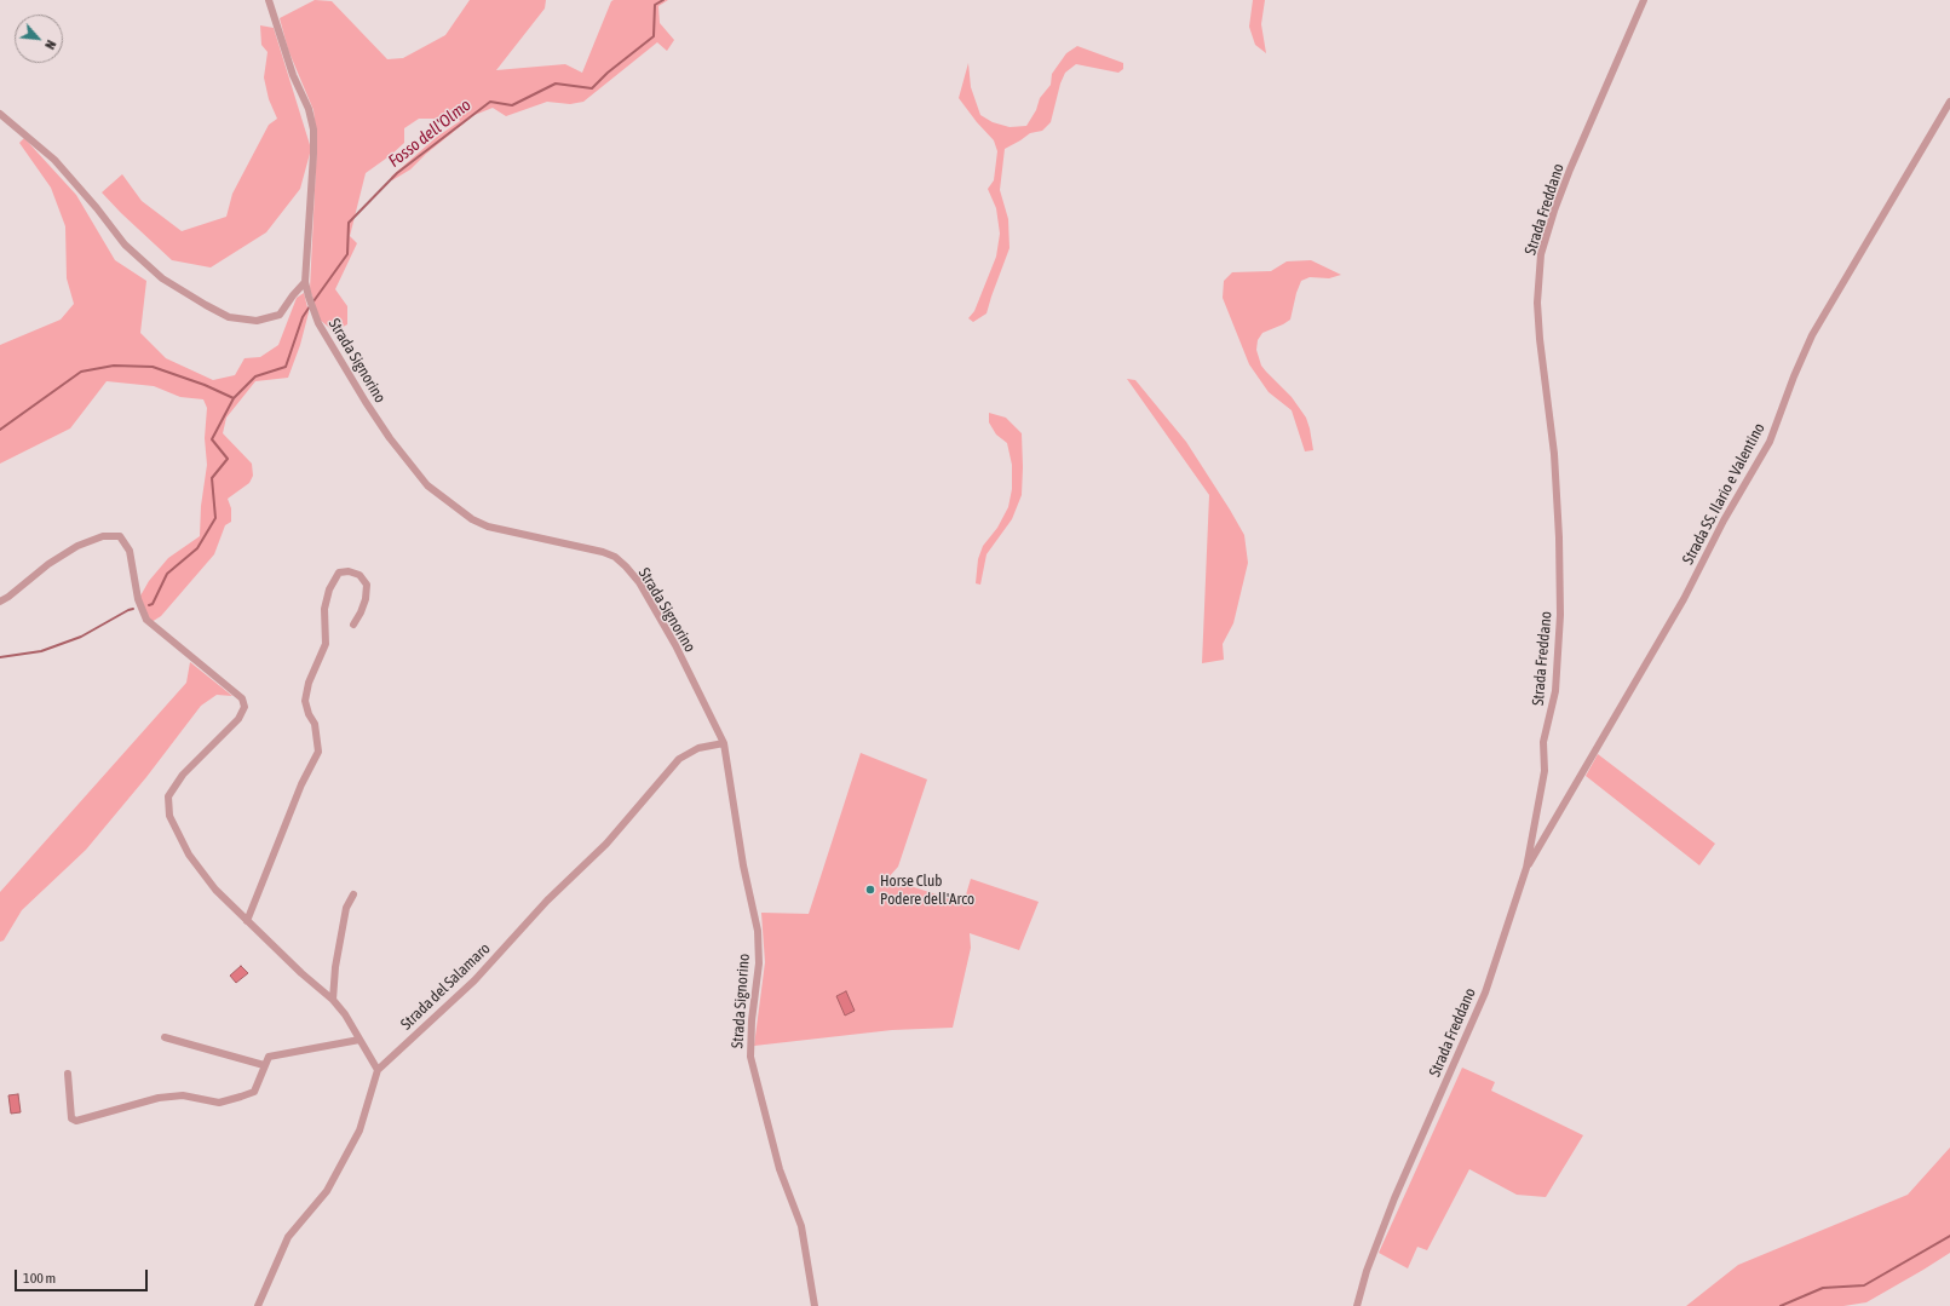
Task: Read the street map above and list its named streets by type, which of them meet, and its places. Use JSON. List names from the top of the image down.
{
  "streets": {
    "street": [
      "Strada Freddano",
      "Strada Signorino",
      "Strada SS. Ilario e Valentino",
      "Strada del Salamaro"
    ]
  },
  "crossings": [
    ["Strada Freddano", "Strada SS. Ilario e Valentino"],
    ["Strada Signorino", "Strada del Salamaro"]
  ],
  "water": ["Fosso dell'Olmo"],
  "places": ["Horse Club Podere dell'Arco"],
  "scale_bar": "100 m",
  "north": "bottom right"
}
